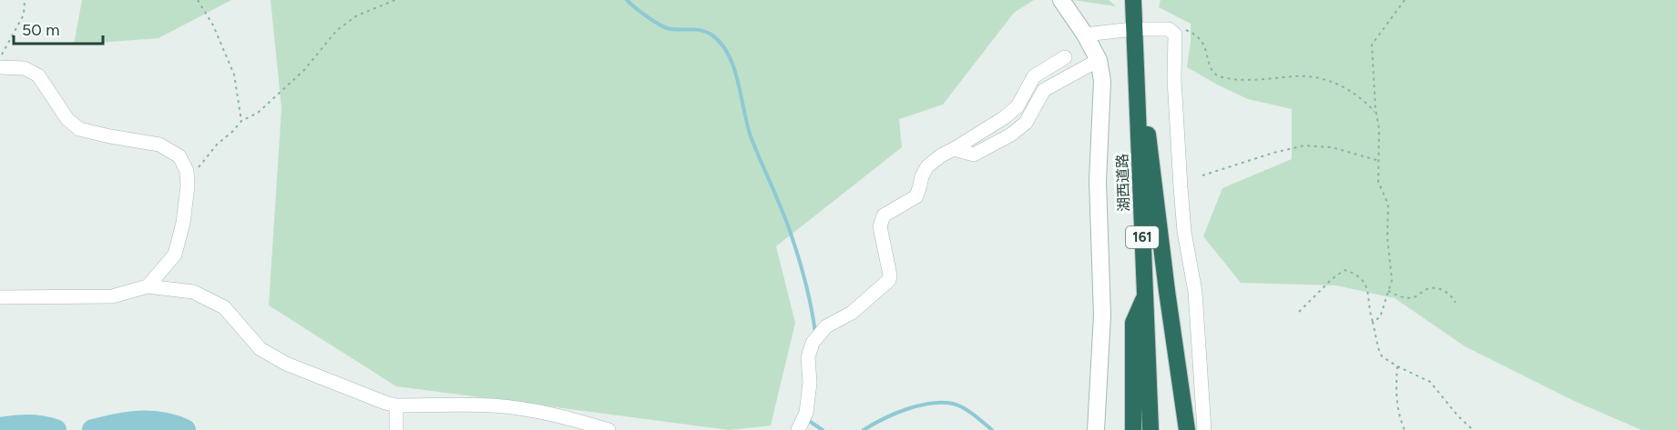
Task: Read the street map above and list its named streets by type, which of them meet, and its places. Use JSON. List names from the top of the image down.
{
  "streets": {
    "highway": ["湖西道路", "161"]
  },
  "scale_bar": "50 m"
}
